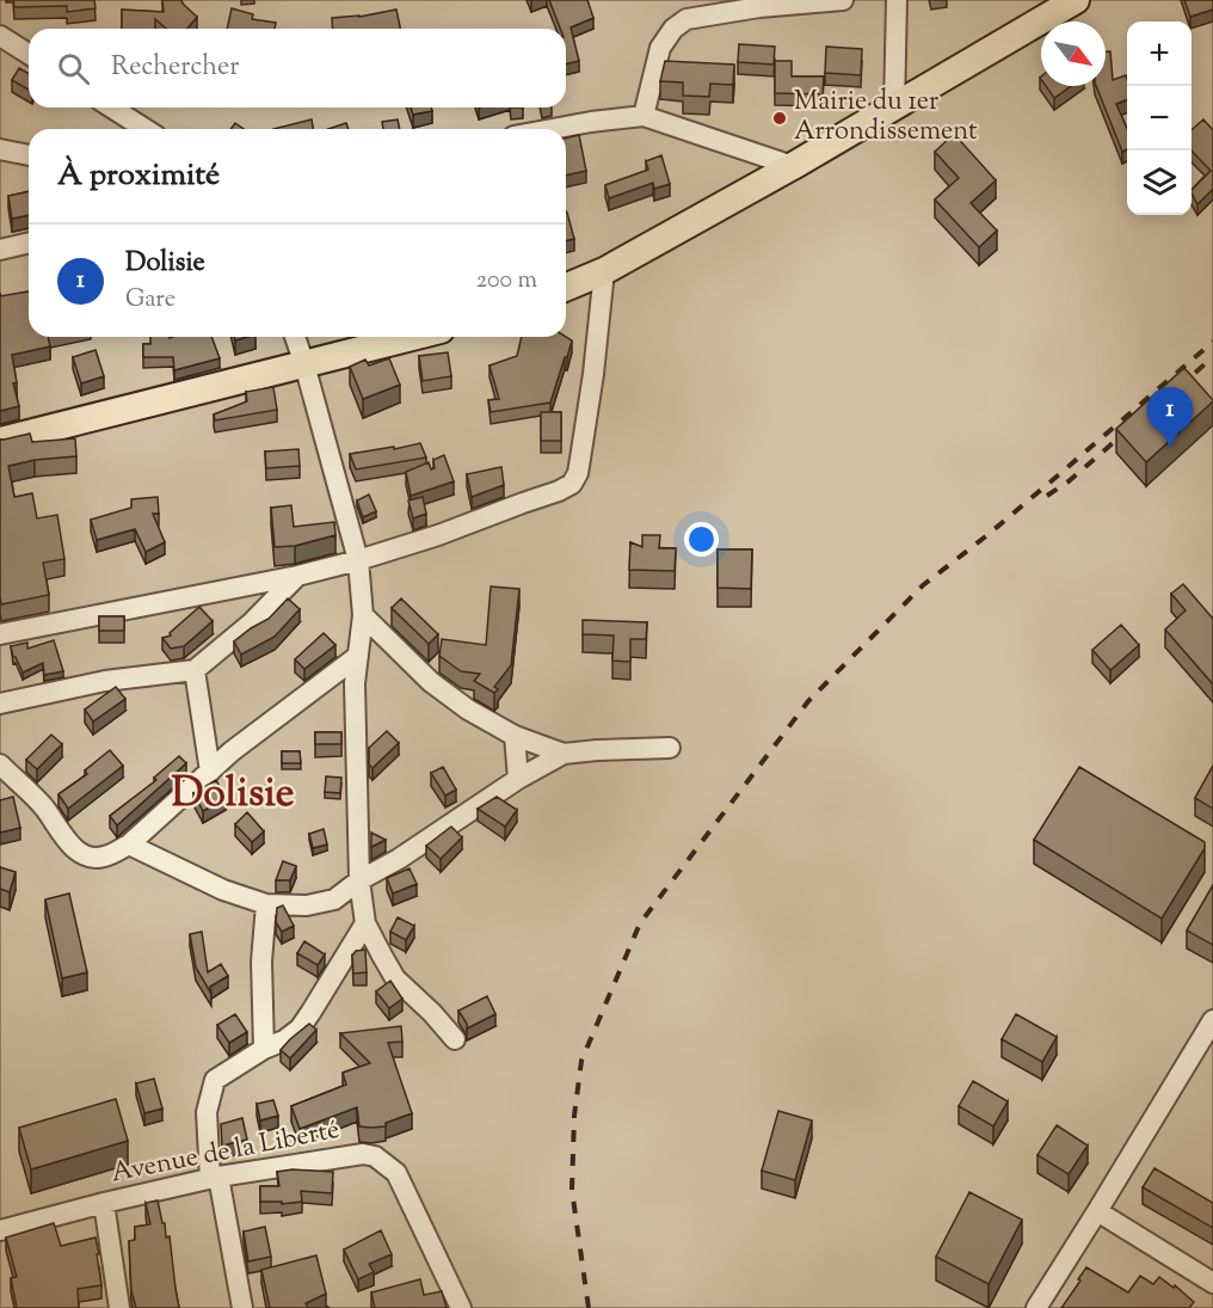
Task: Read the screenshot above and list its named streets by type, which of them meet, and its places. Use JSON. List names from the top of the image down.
{
  "streets": {
    "street": ["Avenue de la Liberté"]
  },
  "districts": ["Dolisie"],
  "places": ["Mairie du 1er Arrondissement"],
  "north": "bottom right",
  "page": {
    "map_buttons": ["+", "−"],
    "search": "Rechercher",
    "heading": "À proximité",
    "list": [
      {
        "mark": "1",
        "name": "Dolisie",
        "note": "Gare",
        "value": "200 m"
      }
    ],
    "pins": "1"
  }
}
